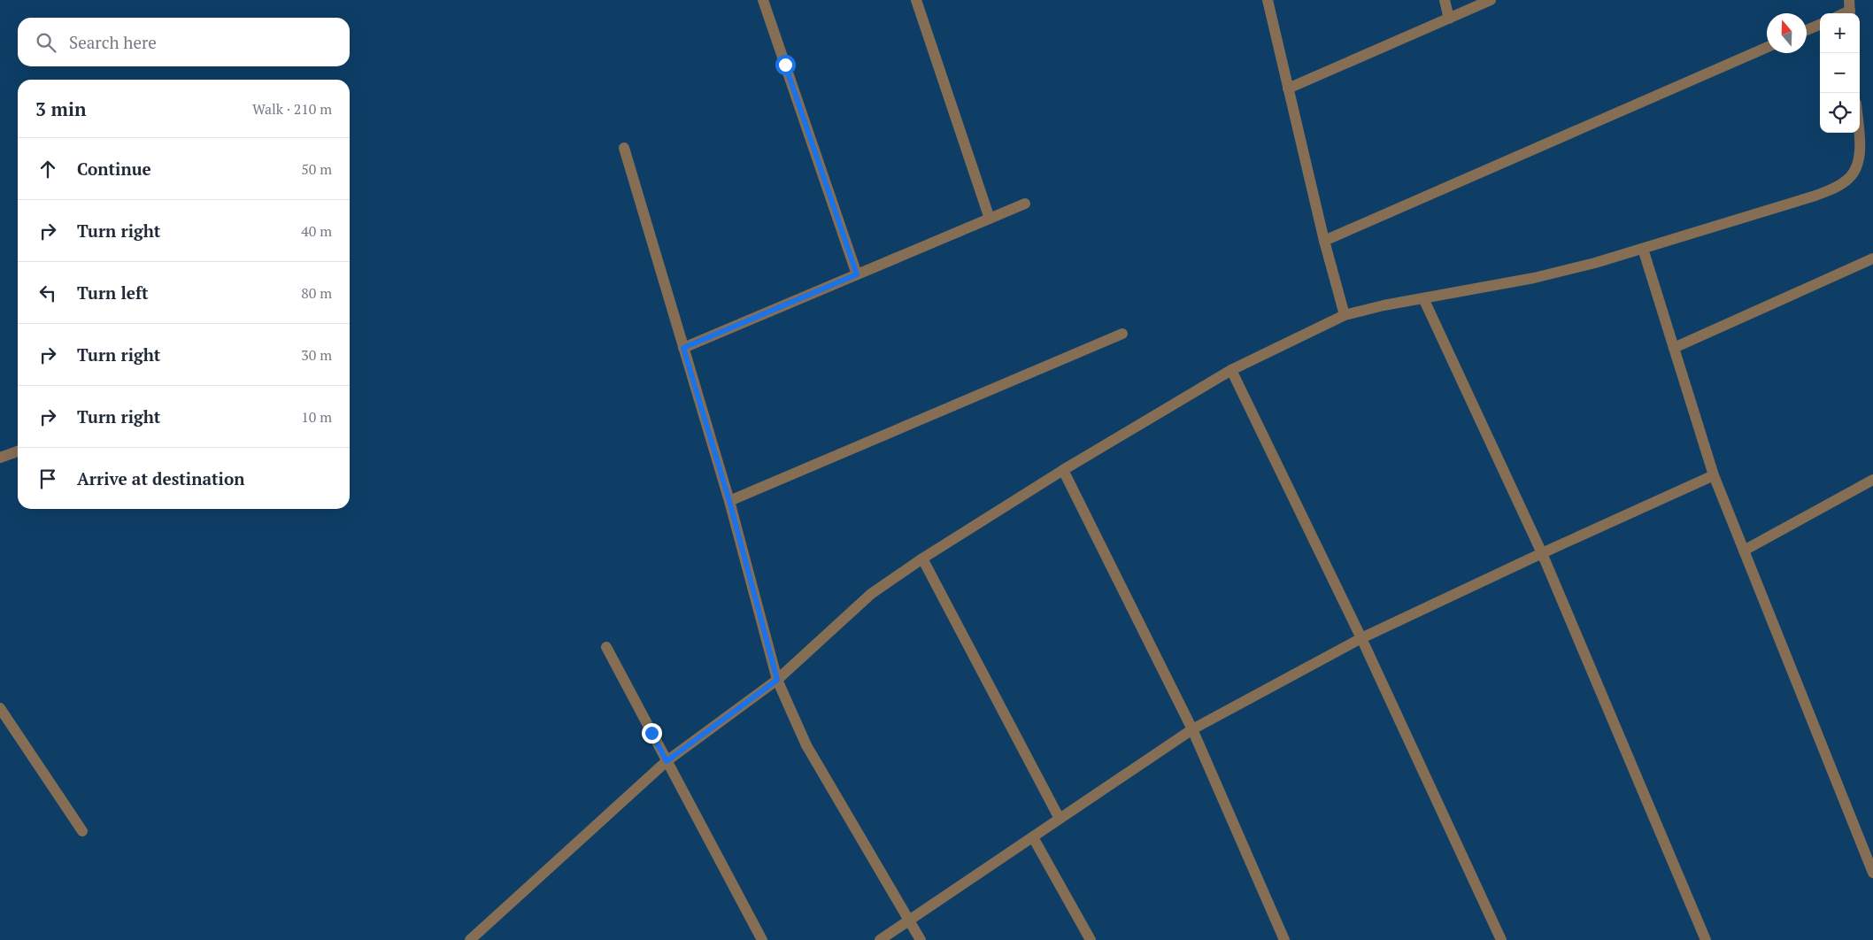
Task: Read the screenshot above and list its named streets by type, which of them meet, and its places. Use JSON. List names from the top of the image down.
{
  "north": "top",
  "page": {
    "map_buttons": ["+", "−"],
    "search": "Search here",
    "heading": ["3 min", "Walk · 210 m"],
    "list": [
      ["Continue", "50 m"],
      ["Turn right", "40 m"],
      ["Turn left", "80 m"],
      ["Turn right", "30 m"],
      ["Turn right", "10 m"],
      "Arrive at destination"
    ]
  }
}
